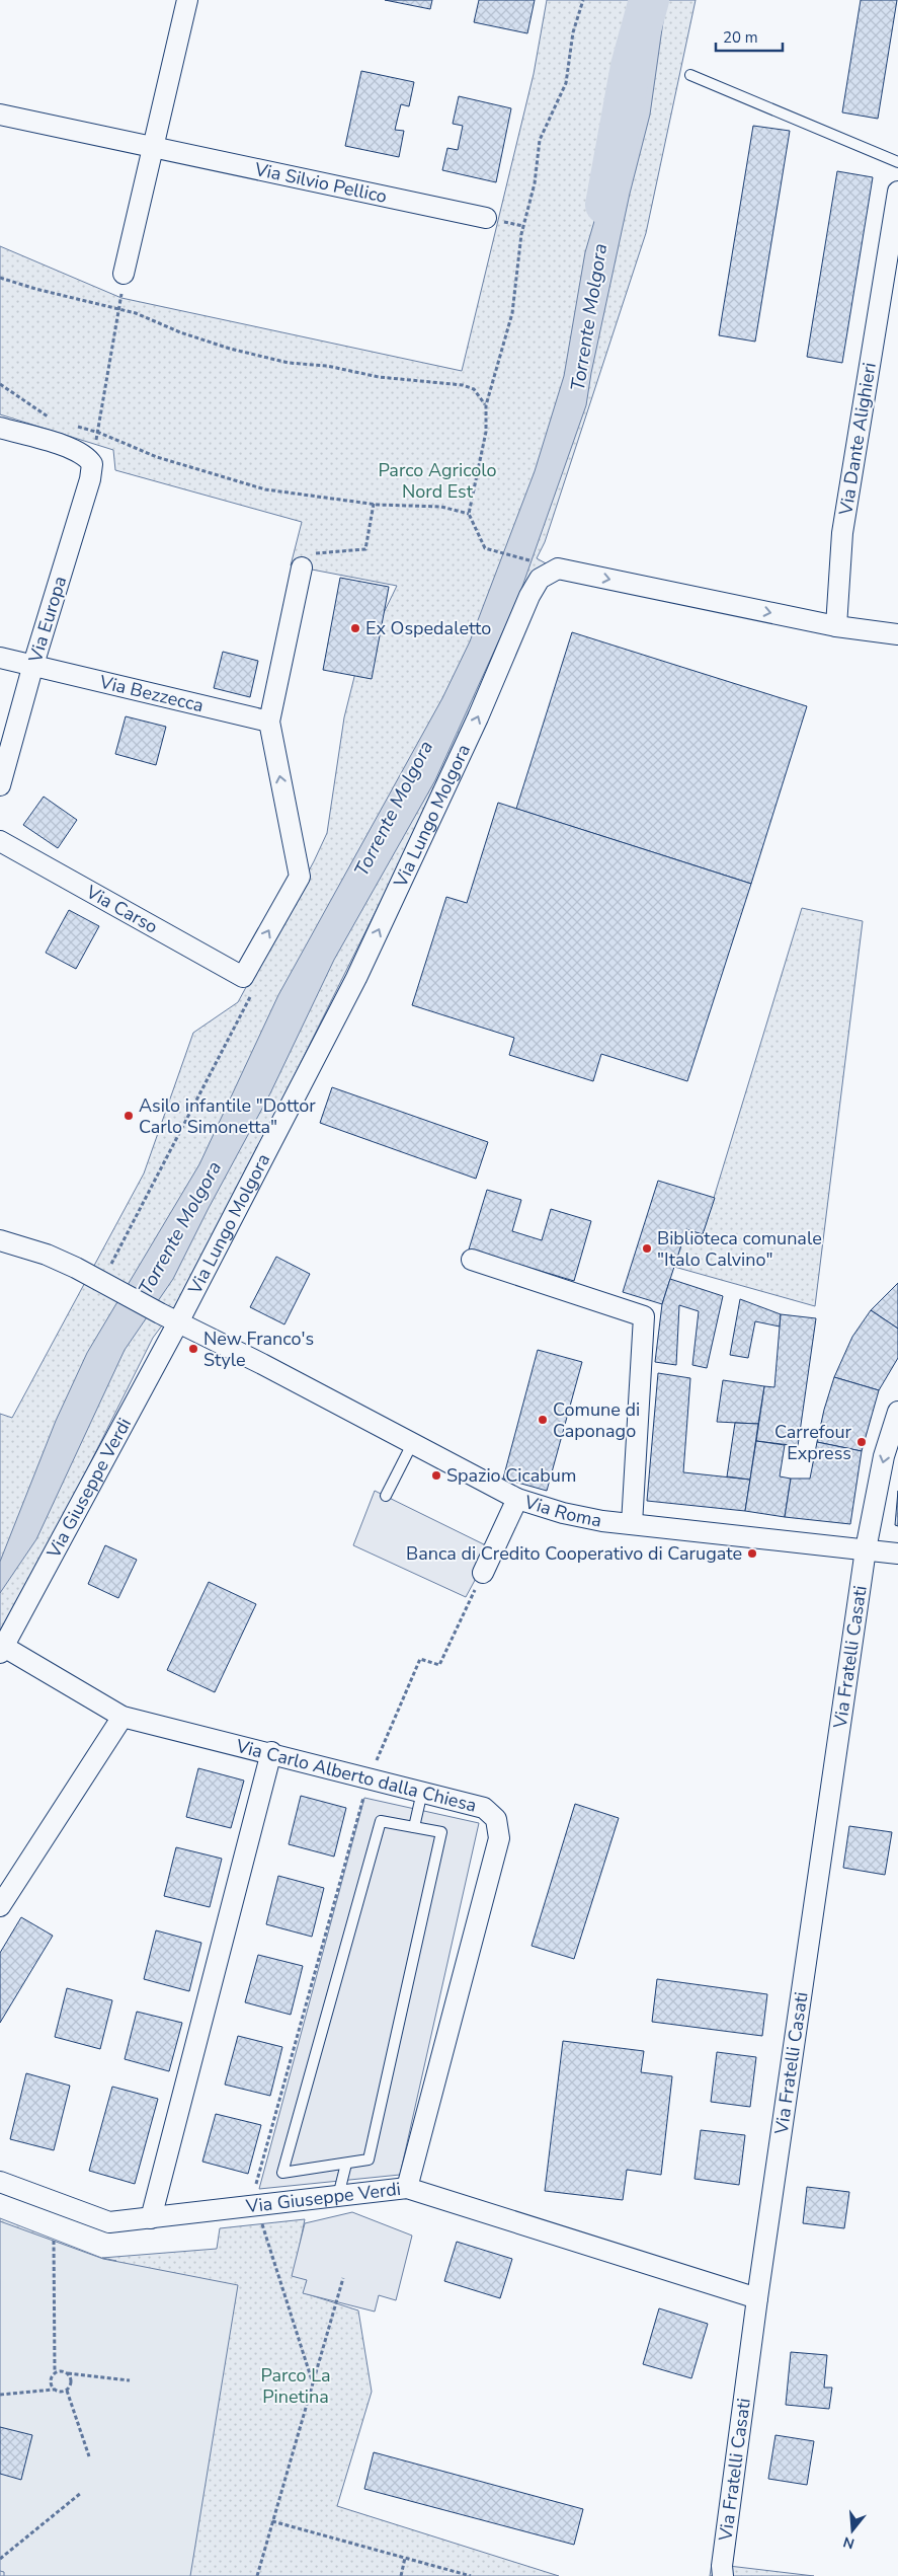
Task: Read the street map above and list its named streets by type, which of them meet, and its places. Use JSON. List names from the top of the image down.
{
  "streets": {
    "street": [
      "Via Silvio Pellico",
      "Via Dante Alighieri",
      "Via Europa",
      "Via Bezzecca",
      "Via Lungo Molgora",
      "Via Carso",
      "Via Giuseppe Verdi",
      "Via Roma",
      "Via Fratelli Casati",
      "Via Carlo Alberto dalla Chiesa"
    ]
  },
  "crossings": [
    ["Via Dante Alighieri", "Via Lungo Molgora"],
    ["Via Europa", "Via Bezzecca"],
    ["Via Lungo Molgora", "Via Giuseppe Verdi"],
    ["Via Lungo Molgora", "Via Roma"],
    ["Via Giuseppe Verdi", "Via Roma"],
    ["Via Giuseppe Verdi", "Via Fratelli Casati"],
    ["Via Giuseppe Verdi", "Via Carlo Alberto dalla Chiesa"],
    ["Via Roma", "Via Fratelli Casati"]
  ],
  "one_way": ["Via Lungo Molgora"],
  "water": ["Torrente Molgora"],
  "parks": ["Parco Agricolo Nord Est", "Parco La Pinetina"],
  "places": [
    "Ex Ospedaletto",
    "Asilo infantile \"Dottor Carlo Simonetta\"",
    "Biblioteca comunale \"Italo Calvino\"",
    "New Franco's Style",
    "Comune di Caponago",
    "Carrefour Express",
    "Spazio Cicabum",
    "Banca di Credito Cooperativo di Carugate"
  ],
  "scale_bar": "20 m",
  "north": "bottom"
}
